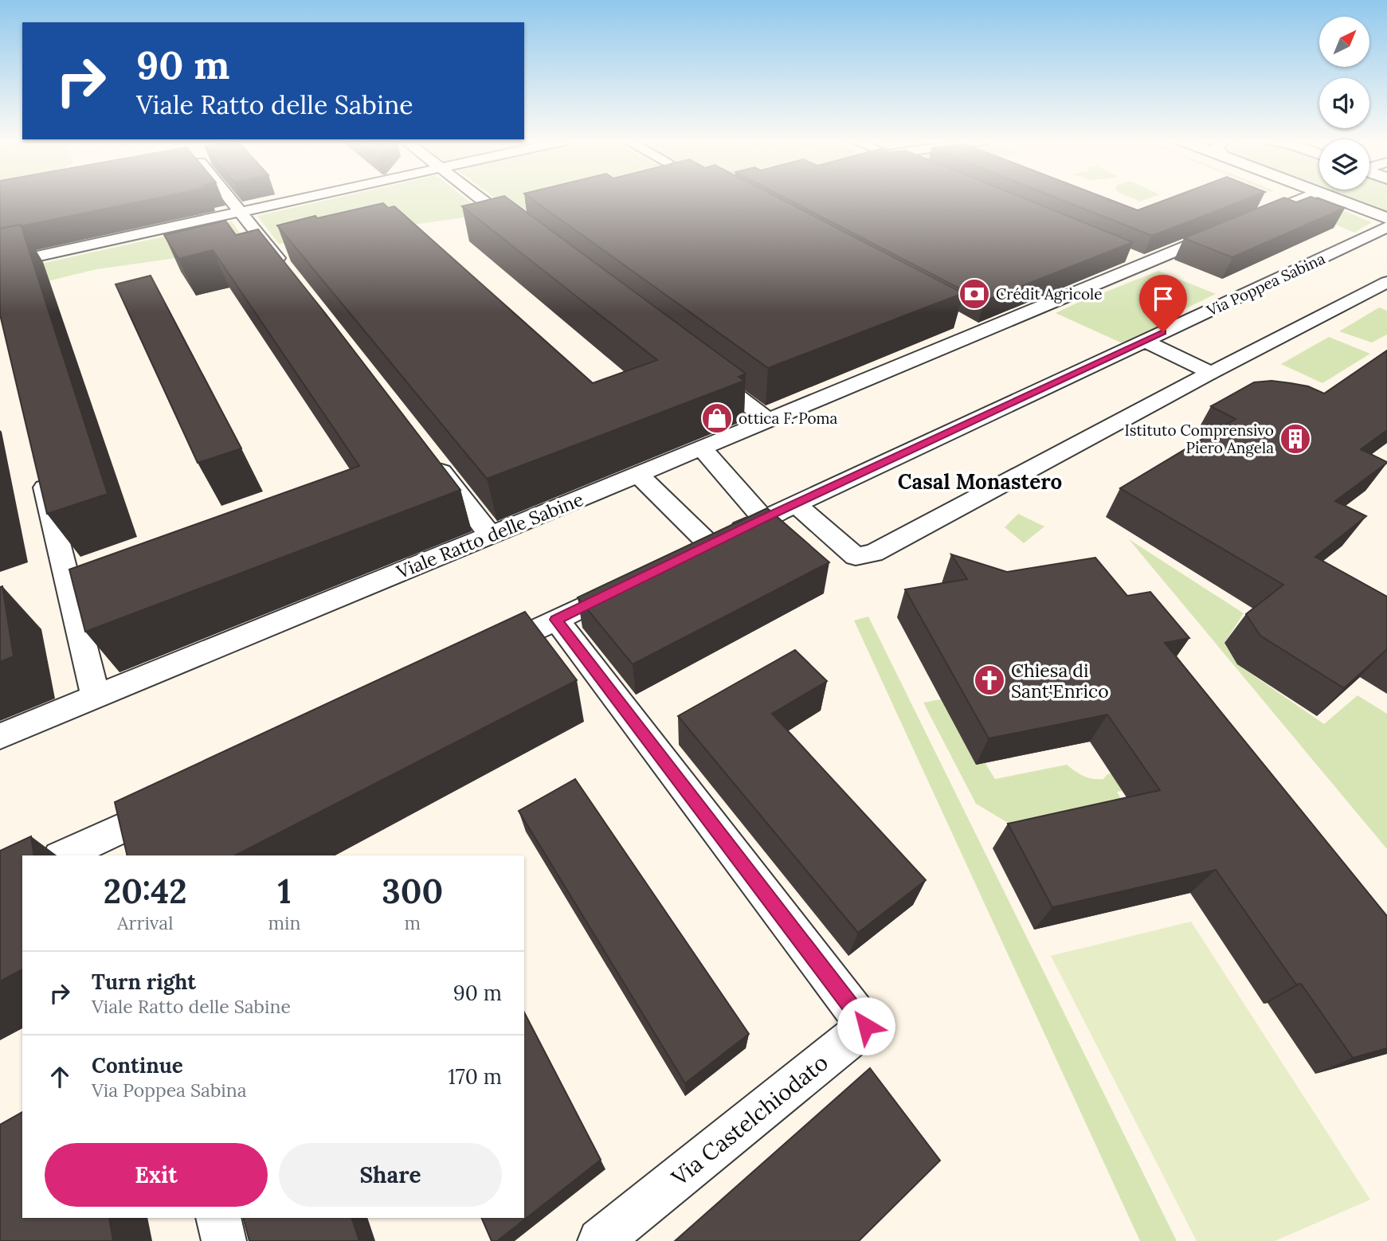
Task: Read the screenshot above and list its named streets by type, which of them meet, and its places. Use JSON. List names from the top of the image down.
{
  "streets": {
    "street": ["Via Poppea Sabina", "Viale Ratto delle Sabine", "Via Castelchiodato"]
  },
  "districts": ["Casal Monastero"],
  "places": {
    "bank": ["Crédit Agricole"],
    "shop": ["ottica F. Poma"],
    "building": ["Istituto Comprensivo Piero Angela"],
    "church": ["Chiesa di Sant'Enrico"]
  },
  "north": "top right",
  "page": {
    "turn": ["90 m", "Viale Ratto delle Sabine"],
    "eta": [
      "20:42",
      "Arrival",
      "1",
      "min",
      "300",
      "m"
    ],
    "list": [
      {
        "name": "Turn right",
        "note": "Viale Ratto delle Sabine",
        "value": "90 m"
      },
      {
        "name": "Continue",
        "note": "Via Poppea Sabina",
        "value": "170 m"
      }
    ],
    "buttons": ["Exit", "Share"]
  }
}
